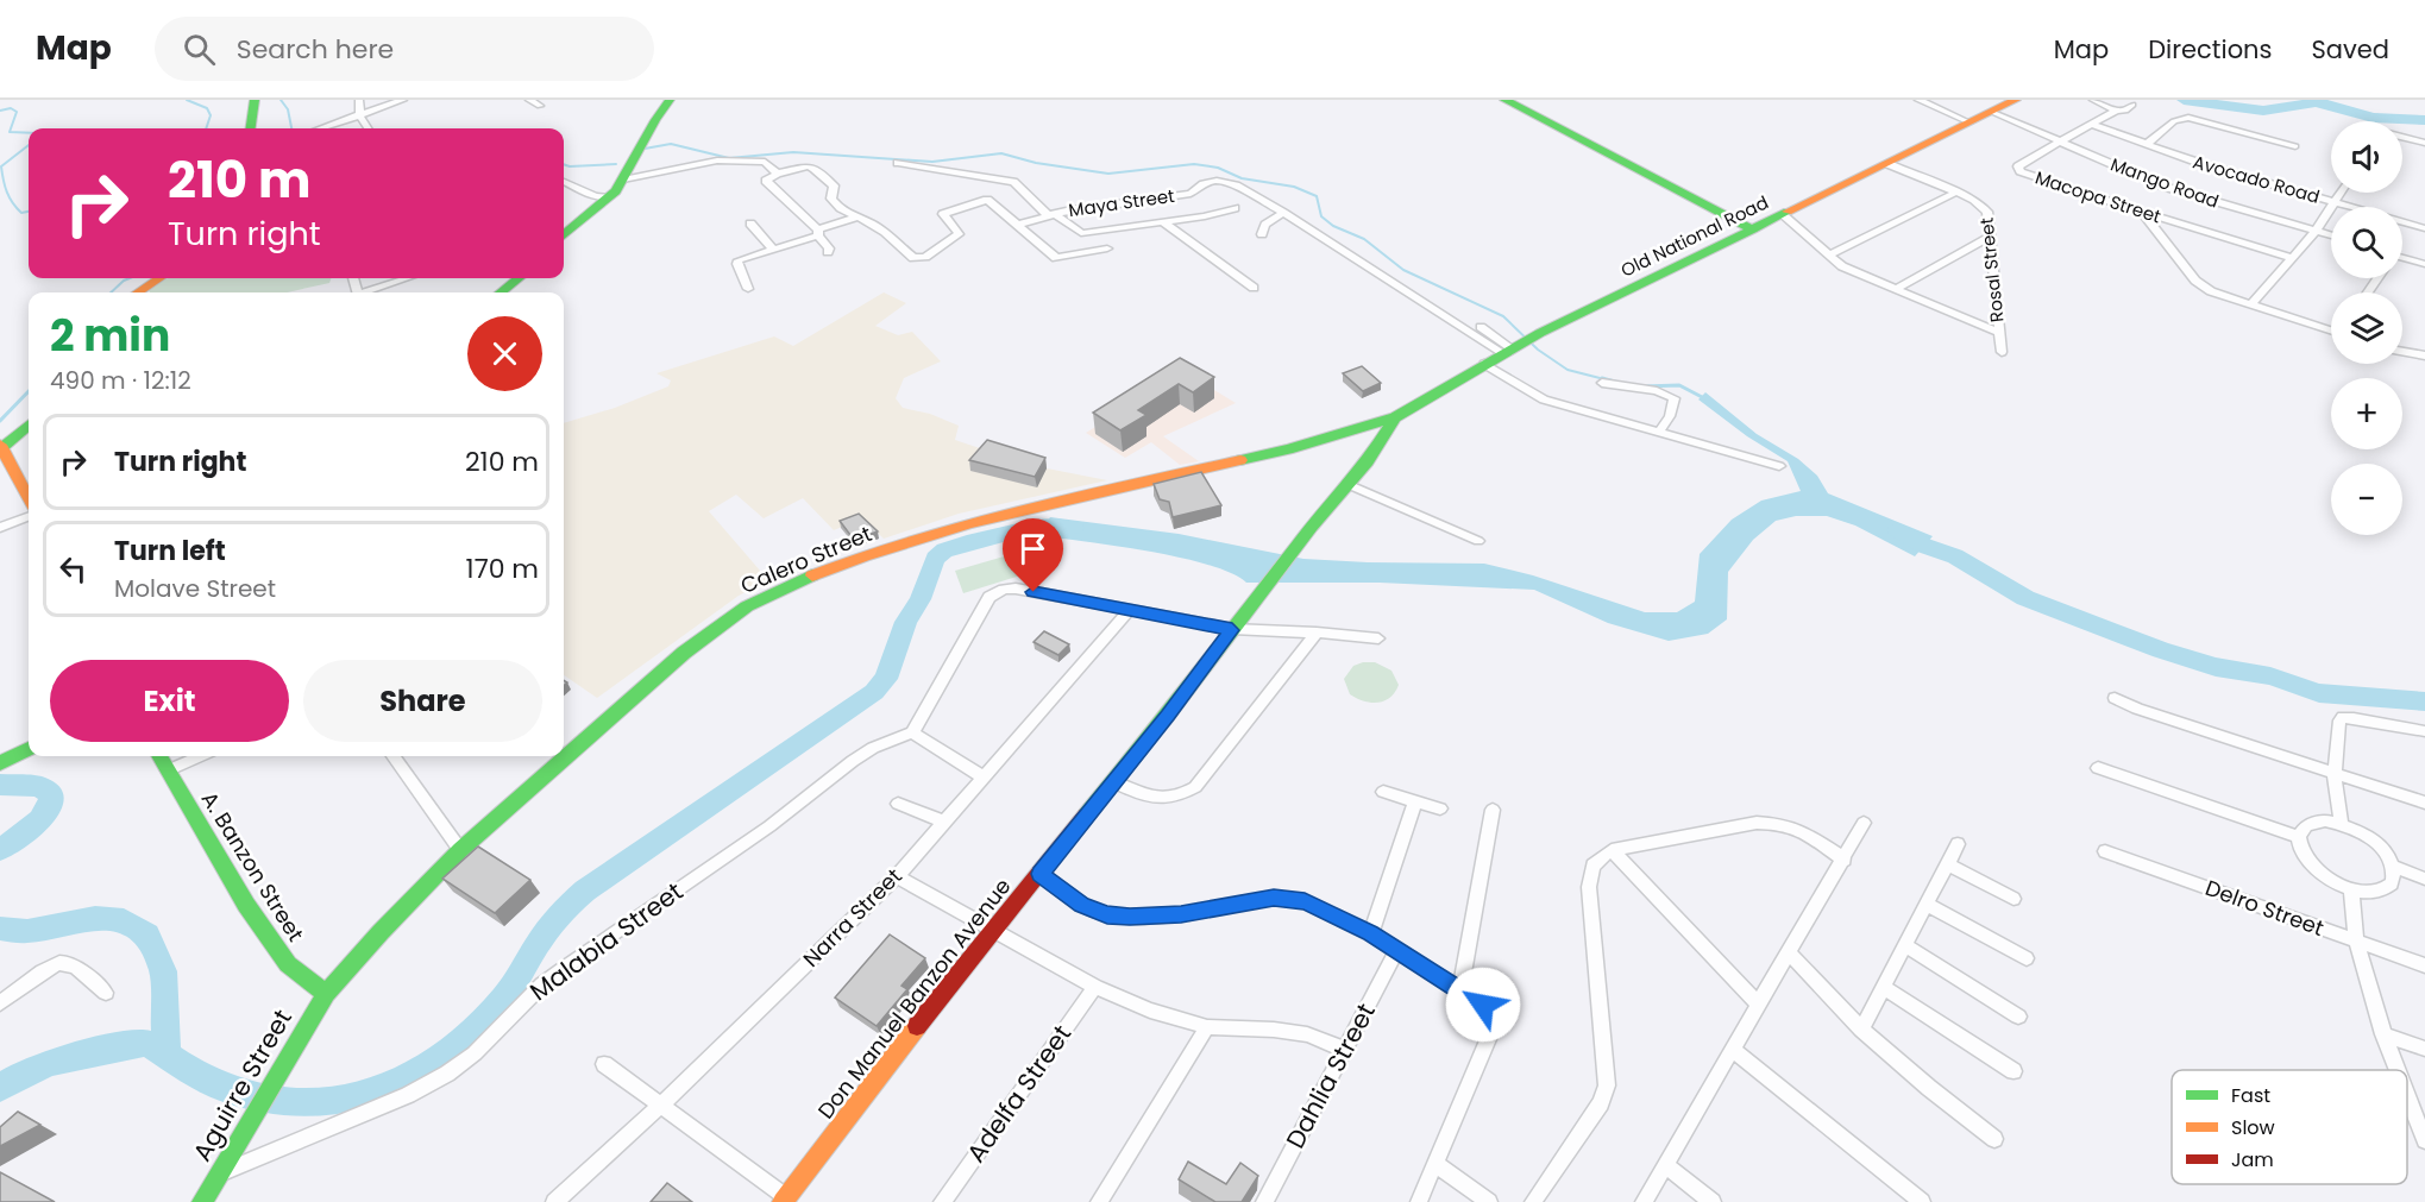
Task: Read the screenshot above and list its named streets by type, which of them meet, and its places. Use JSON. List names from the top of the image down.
{
  "streets": {
    "main road": [
      "Old National Road",
      "Calero Street",
      "A. Banzon Street",
      "Don Manuel Banzon Avenue",
      "Aguirre Street"
    ],
    "street": [
      "Avocado Road",
      "Mango Road",
      "Macopa Street",
      "Maya Street",
      "Rosal Street",
      "Delro Street",
      "Narra Street",
      "Malabia Street",
      "Dahlia Street",
      "Adelfa Street"
    ]
  },
  "crossings": [
    ["Avocado Road", "Macopa Street"],
    ["Mango Road", "Macopa Street"],
    ["Mango Road", "Old National Road"],
    ["Old National Road", "Rosal Street"],
    ["Old National Road", "Calero Street"],
    ["Old National Road", "Don Manuel Banzon Avenue"],
    ["Calero Street", "A. Banzon Street"],
    ["Calero Street", "Don Manuel Banzon Avenue"],
    ["Calero Street", "Aguirre Street"],
    ["A. Banzon Street", "Aguirre Street"],
    ["Malabia Street", "Aguirre Street"]
  ],
  "legend": ["Fast", "Slow", "Jam"],
  "page": {
    "header": "Map",
    "search": "Search here",
    "nav": ["Map", "Directions", "Saved"],
    "map_buttons": ["+", "−"],
    "turn": ["210 m", "Turn right"],
    "heading": ["2 min", "490 m · 12:12"],
    "list": [
      {
        "name": "Turn right",
        "value": "210 m"
      },
      {
        "name": "Turn left",
        "note": "Molave Street",
        "value": "170 m"
      }
    ],
    "buttons": ["Exit", "Share"]
  }
}
